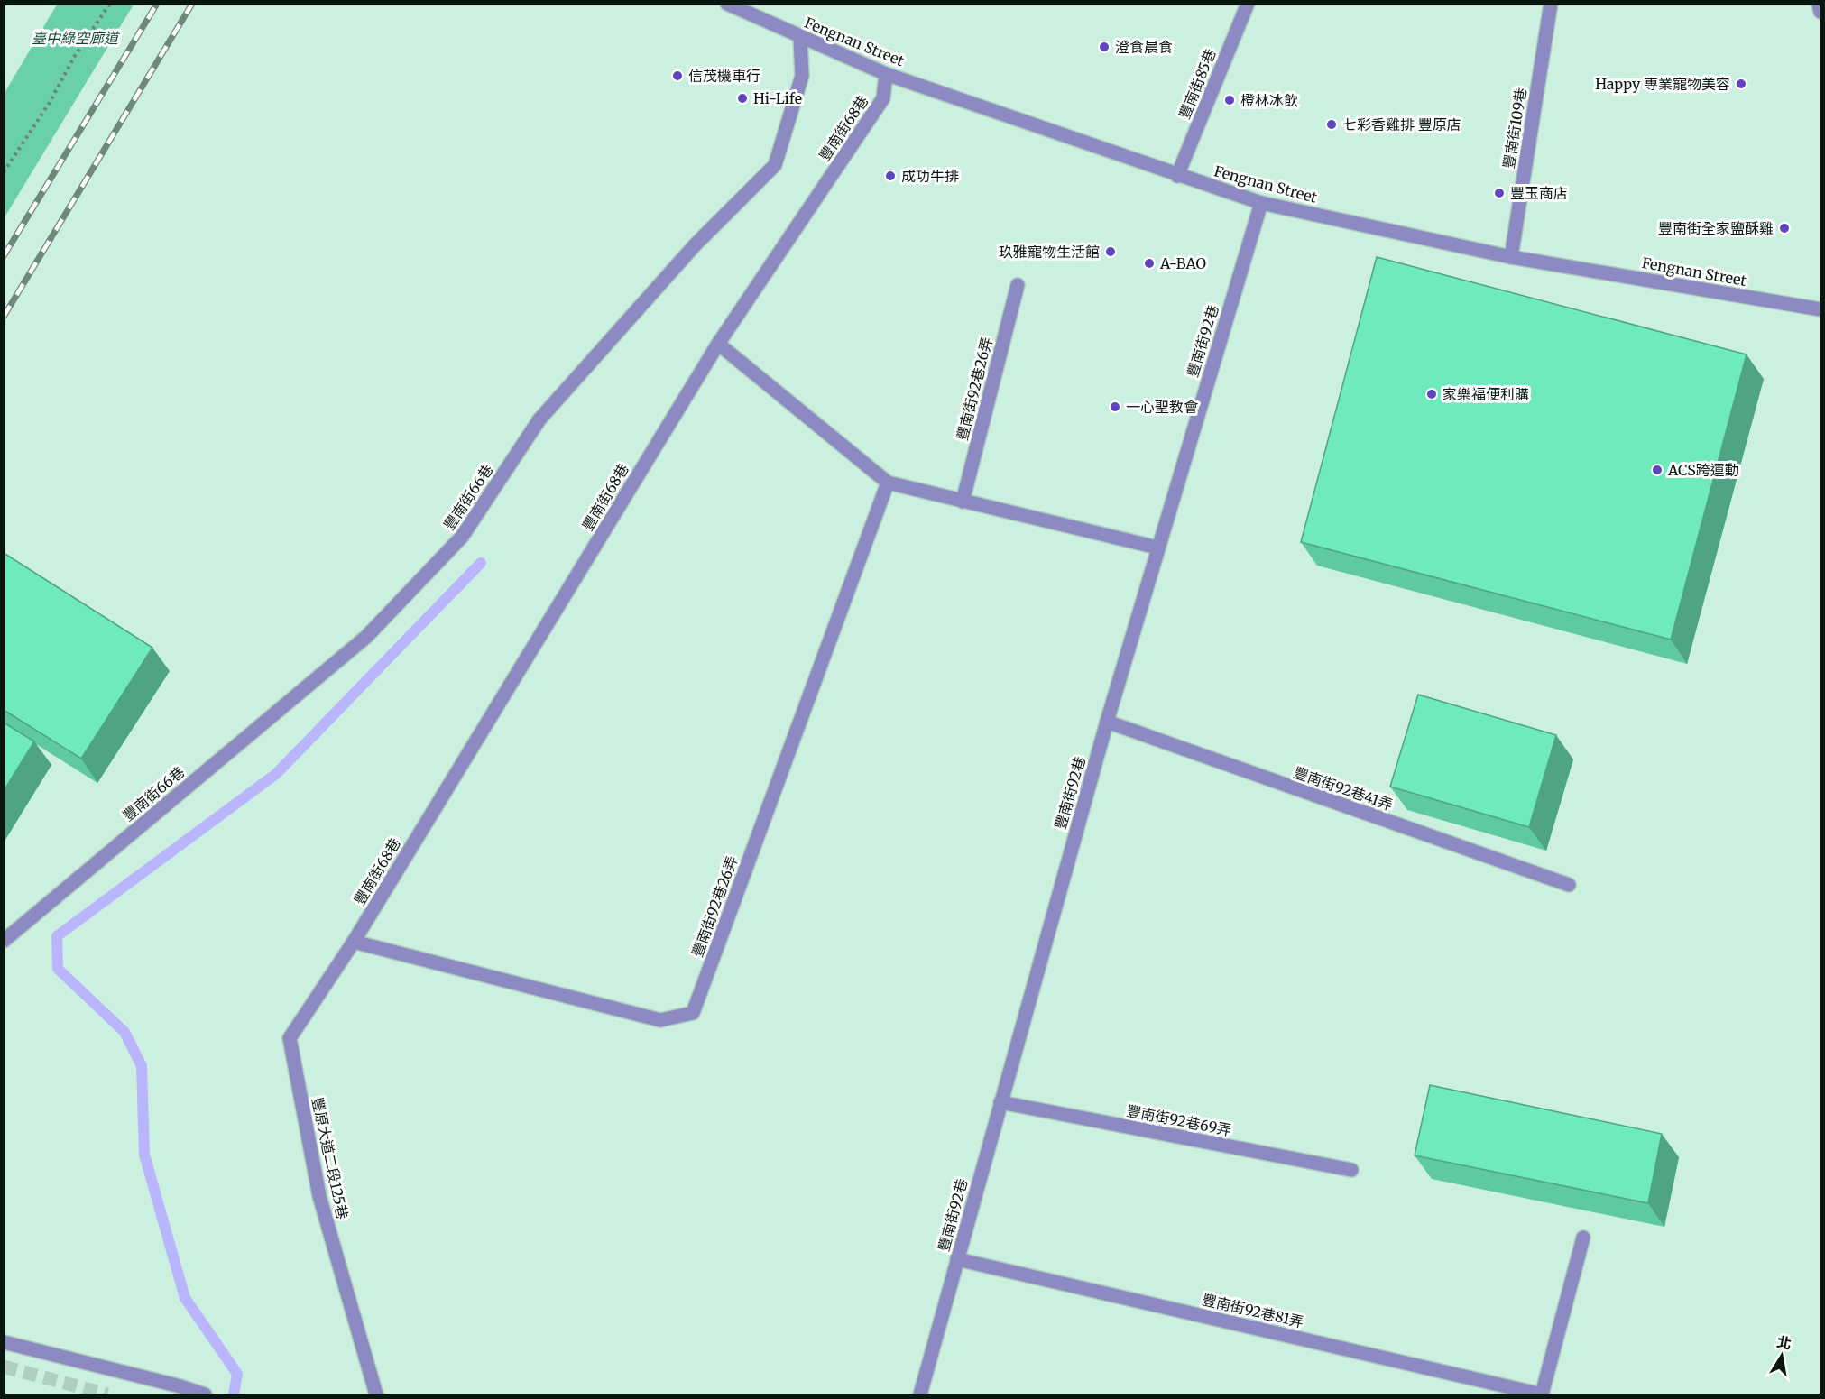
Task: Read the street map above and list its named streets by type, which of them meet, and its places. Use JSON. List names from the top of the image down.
{
  "streets": {
    "street": [
      "Fengnan Street",
      "豐南街85巷",
      "豐南街68巷",
      "豐南街109巷",
      "豐南街92巷",
      "豐南街92巷26弄",
      "豐南街66巷",
      "豐南街92巷41弄",
      "豐南街92巷69弄",
      "豐原大道二段125巷",
      "豐南街92巷81弄"
    ]
  },
  "crossings": [
    ["Fengnan Street", "豐南街85巷"],
    ["Fengnan Street", "豐南街68巷"],
    ["Fengnan Street", "豐南街109巷"],
    ["Fengnan Street", "豐南街92巷"],
    ["Fengnan Street", "豐南街66巷"],
    ["豐南街68巷", "豐南街92巷26弄"],
    ["豐南街68巷", "豐原大道二段125巷"],
    ["豐南街92巷", "豐南街92巷41弄"],
    ["豐南街92巷", "豐南街92巷69弄"],
    ["豐南街92巷", "豐南街92巷81弄"],
    ["豐南街92巷26弄", "豐原大道二段125巷"]
  ],
  "parks": ["臺中綠空廊道"],
  "places": [
    "澄食晨食",
    "信茂機車行",
    "Happy 專業寵物美容",
    "Hi-Life",
    "橙林冰飲",
    "七彩香雞排 豐原店",
    "成功牛排",
    "豐玉商店",
    "豐南街全家鹽酥雞",
    "玖雅寵物生活館",
    "A-BAO",
    "家樂福便利購",
    "一心聖教會",
    "ACS跨運動"
  ],
  "north": "top"
}
